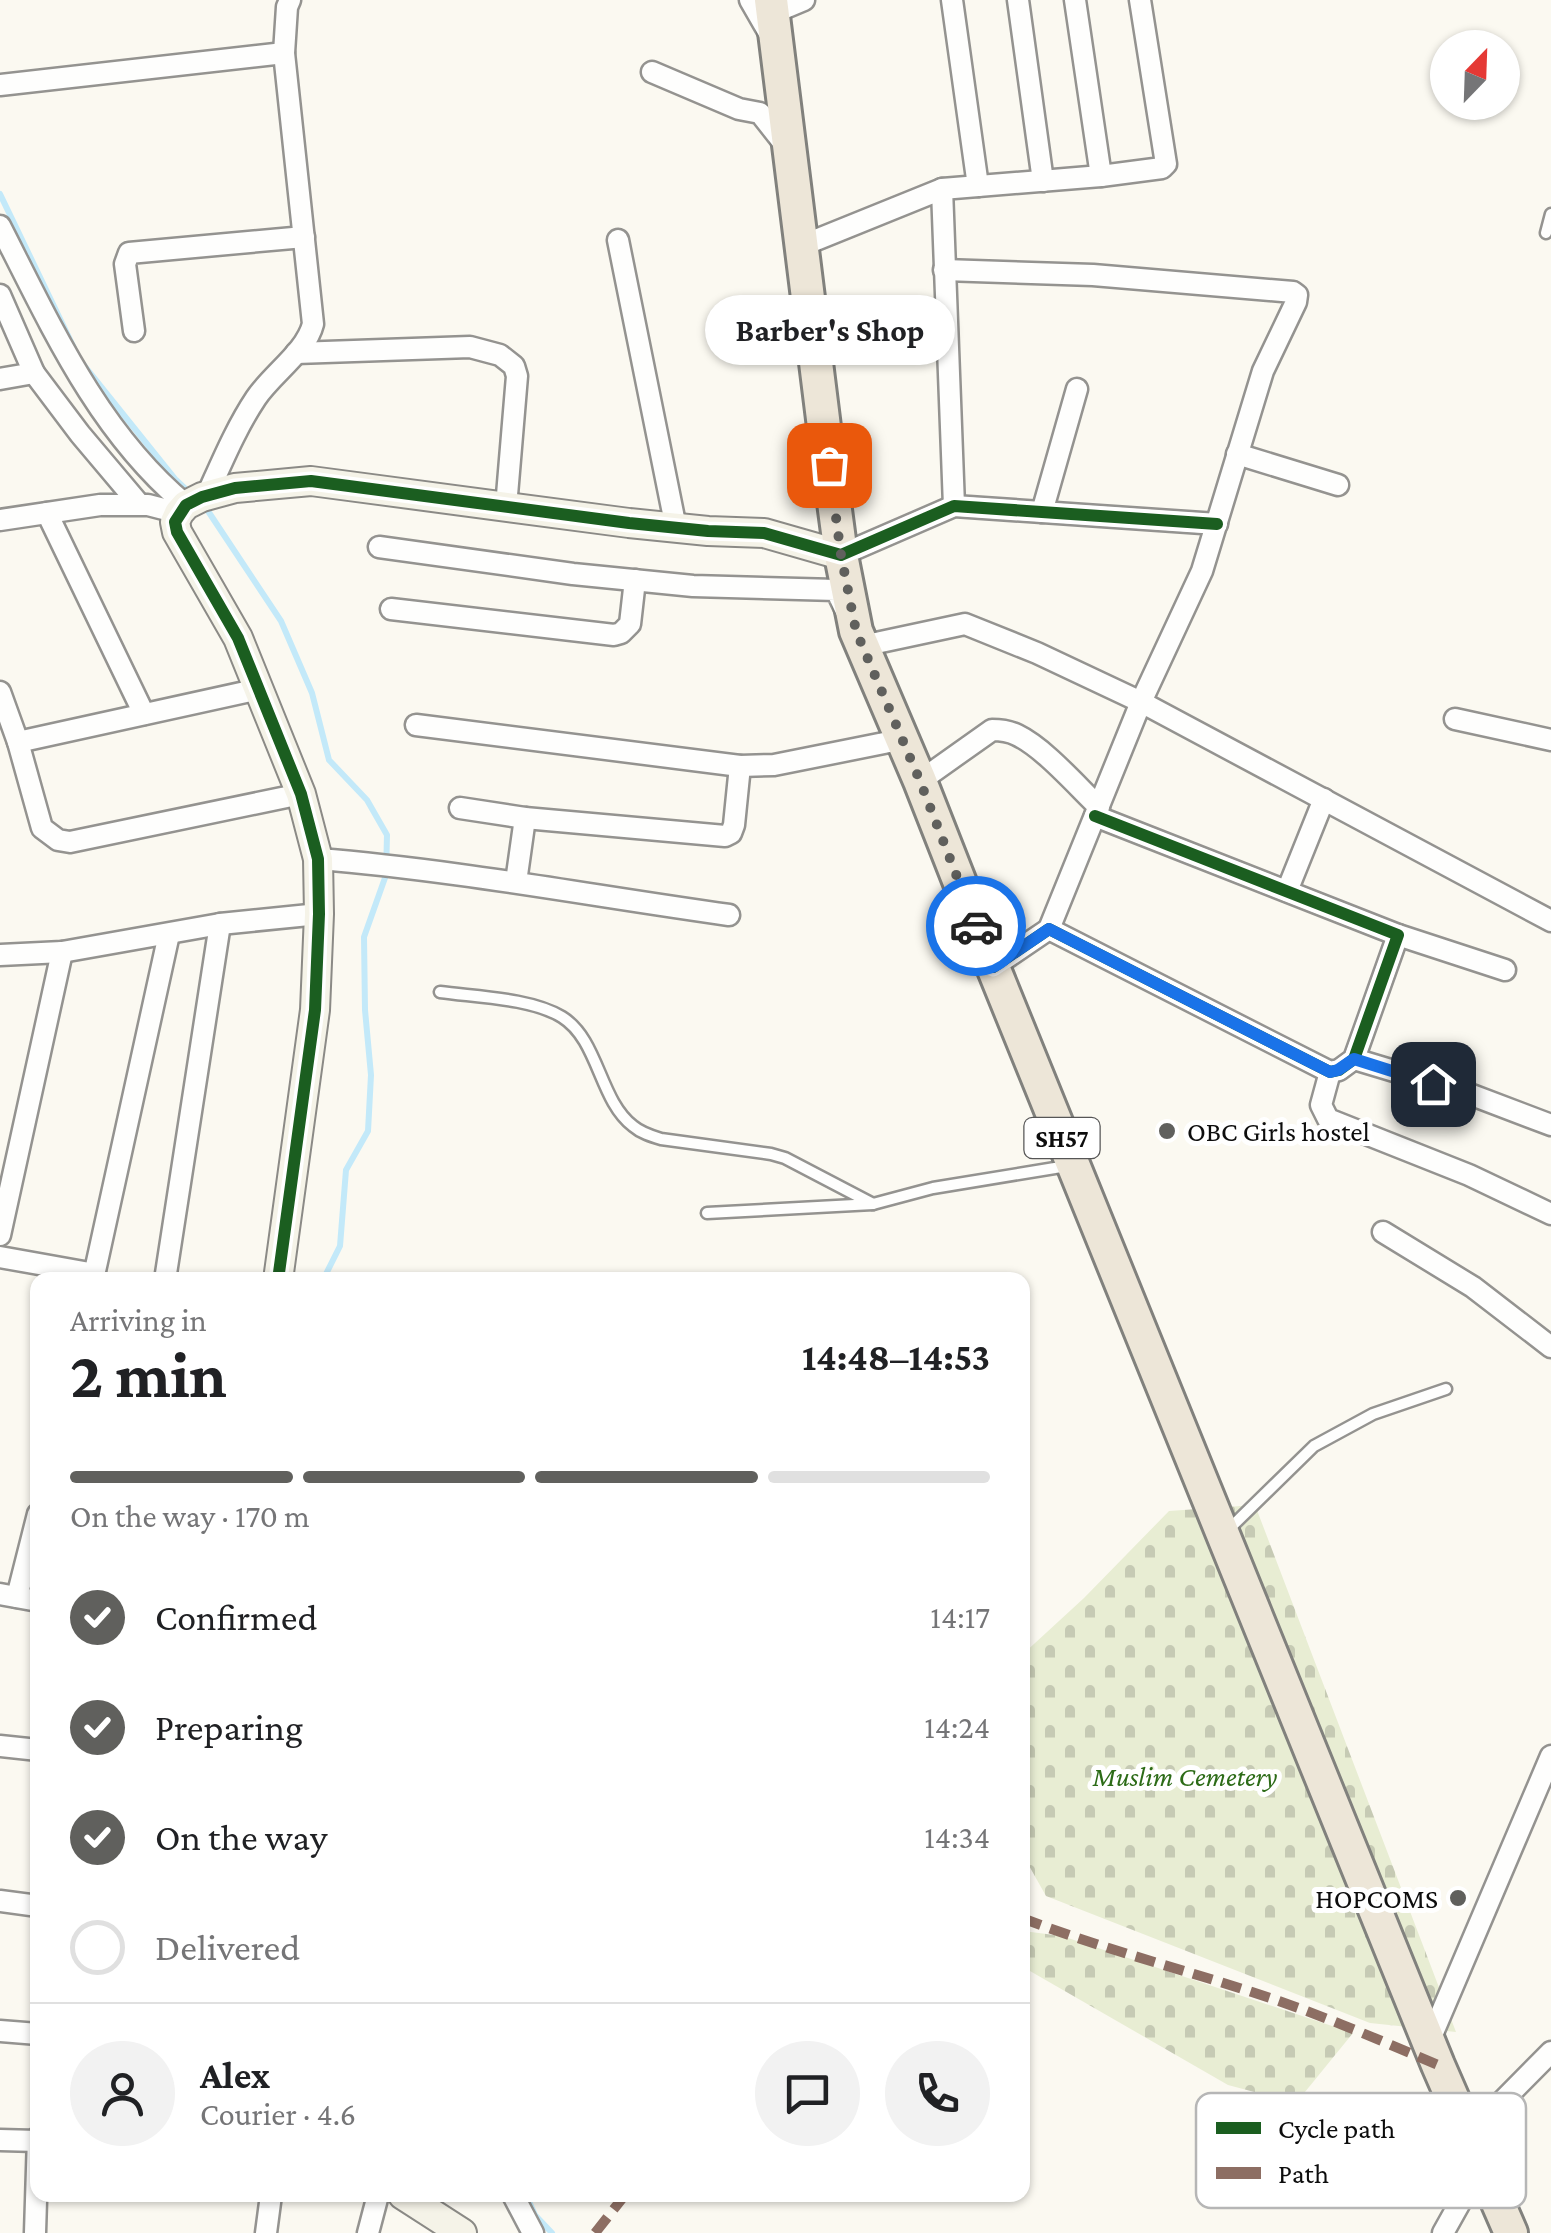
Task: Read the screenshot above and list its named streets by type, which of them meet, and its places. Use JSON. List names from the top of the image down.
{
  "streets": {
    "main road": ["SH57"]
  },
  "parks": ["Muslim Cemetery"],
  "places": ["Barber's Shop", "OBC Girls hostel", "HOPCOMS"],
  "legend": ["Cycle path", "Path"],
  "north": "top right",
  "page": {
    "bubble": "Barber's Shop",
    "heading": ["2 min", "Arriving in", "14:48–14:53"],
    "panel": ["Alex", "Courier · 4.6"],
    "bar": "On the way · 170 m",
    "list": [
      ["Confirmed", "14:17"],
      ["Preparing", "14:24"],
      ["On the way", "14:34"],
      "Delivered"
    ]
  }
}
